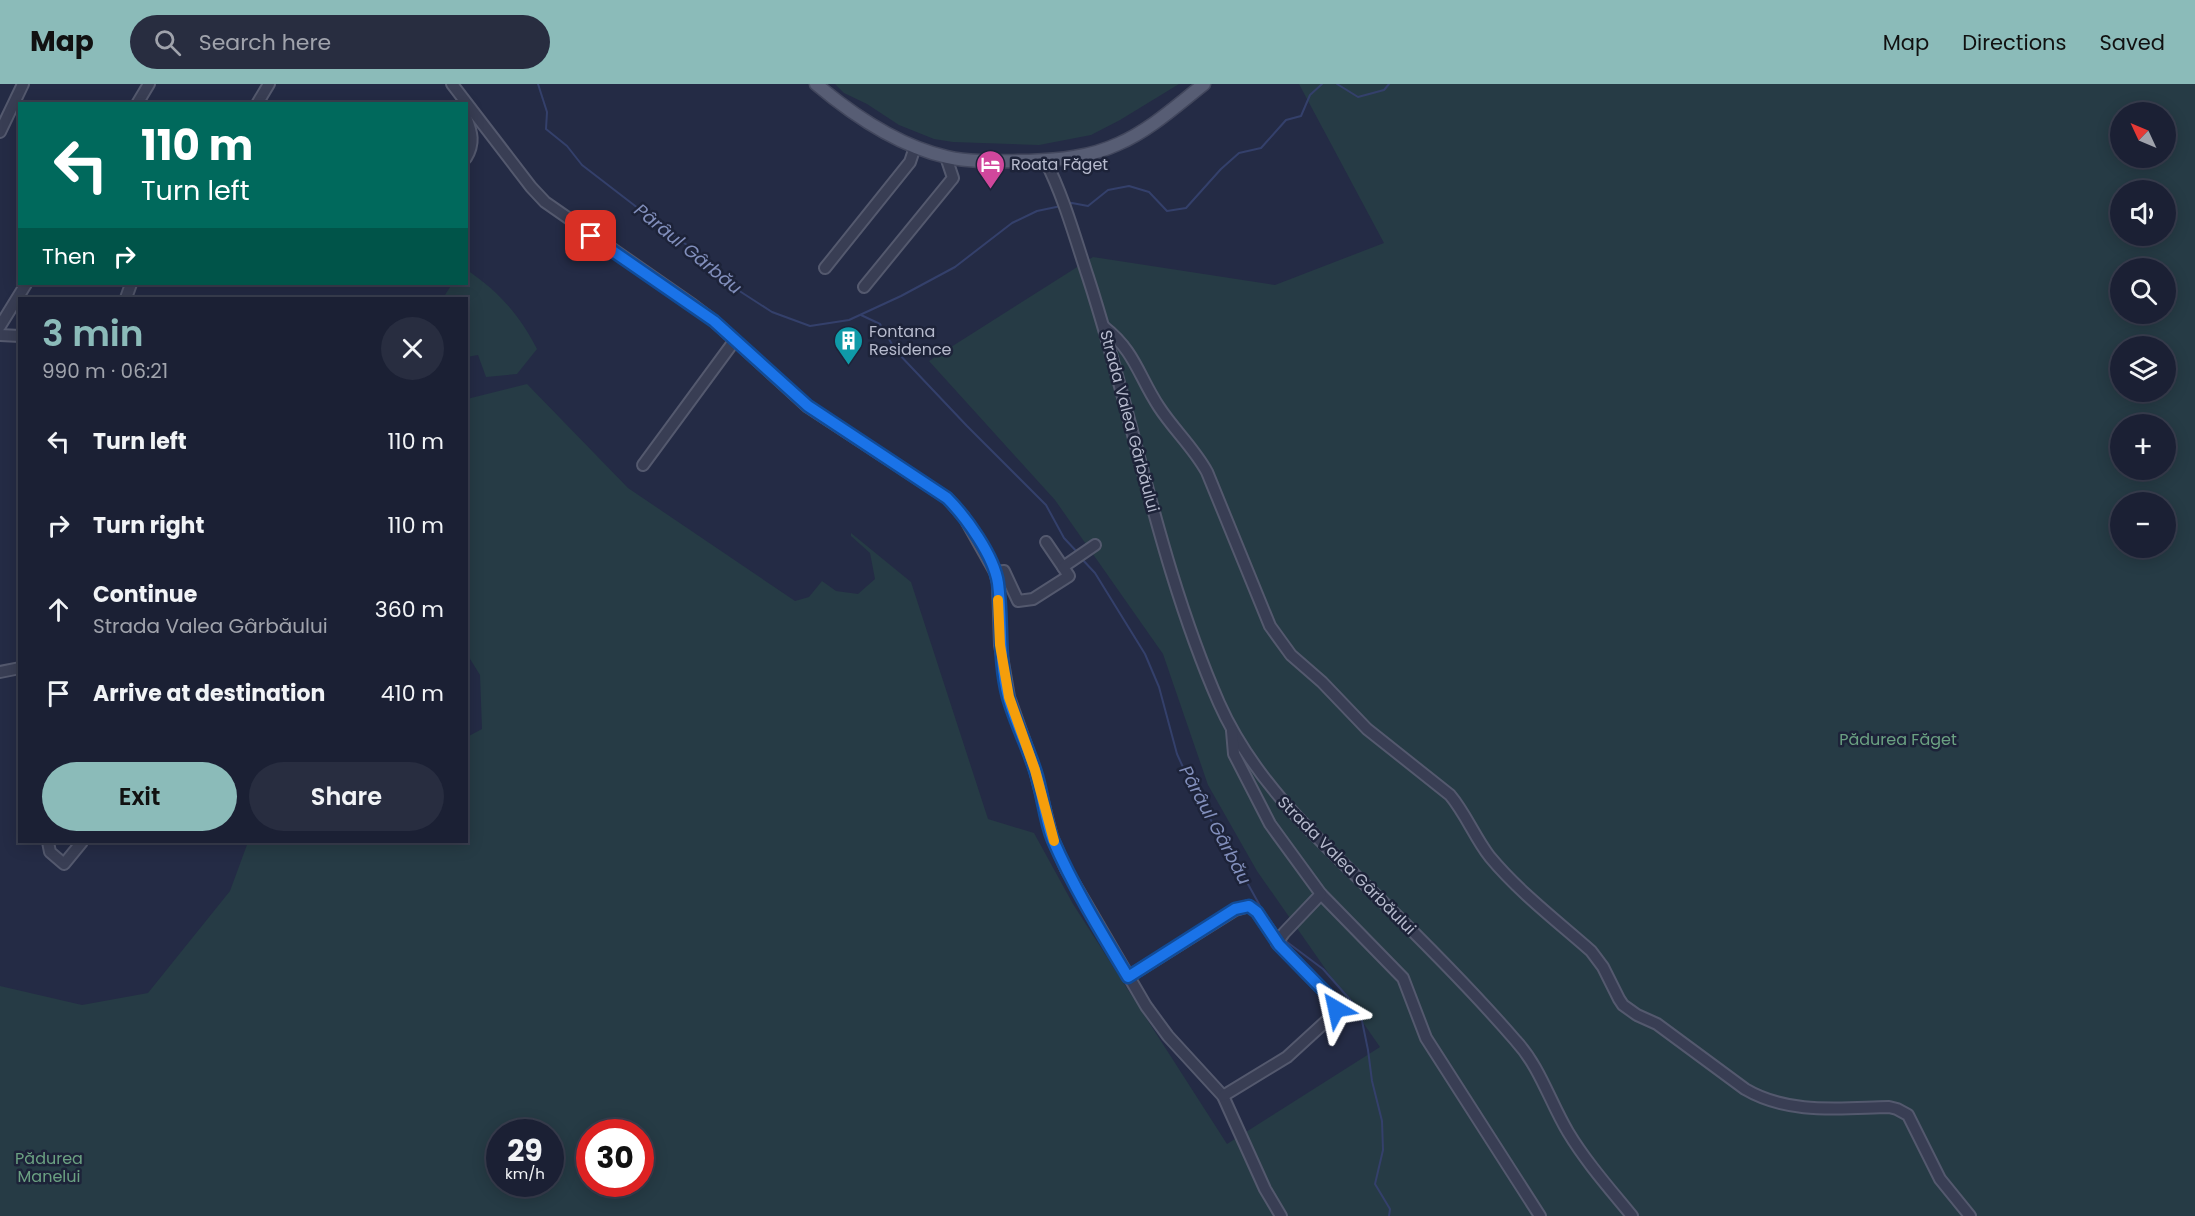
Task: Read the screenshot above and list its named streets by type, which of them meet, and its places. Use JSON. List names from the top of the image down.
{
  "streets": {
    "street": ["Strada Valea Gârbăului"]
  },
  "water": ["Pârâul Gârbău"],
  "parks": ["Pădurea Făget", "Pădurea Manelui"],
  "places": {
    "hotel": ["Roata Făget"],
    "building": ["Fontana Residence"]
  },
  "north": "top left",
  "page": {
    "header": "Map",
    "search": "Search here",
    "nav": ["Map", "Directions", "Saved"],
    "map_buttons": ["+", "−"],
    "turn": ["110 m", "Turn left"],
    "then": "Then",
    "heading": ["3 min", "990 m · 06:21"],
    "list": [
      {
        "name": "Turn left",
        "value": "110 m"
      },
      {
        "name": "Turn right",
        "value": "110 m"
      },
      {
        "name": "Continue",
        "note": "Strada Valea Gârbăului",
        "value": "360 m"
      },
      {
        "name": "Arrive at destination",
        "value": "410 m"
      }
    ],
    "buttons": ["Exit", "Share"],
    "speed": "29 km/h",
    "limit": "30"
  }
}
